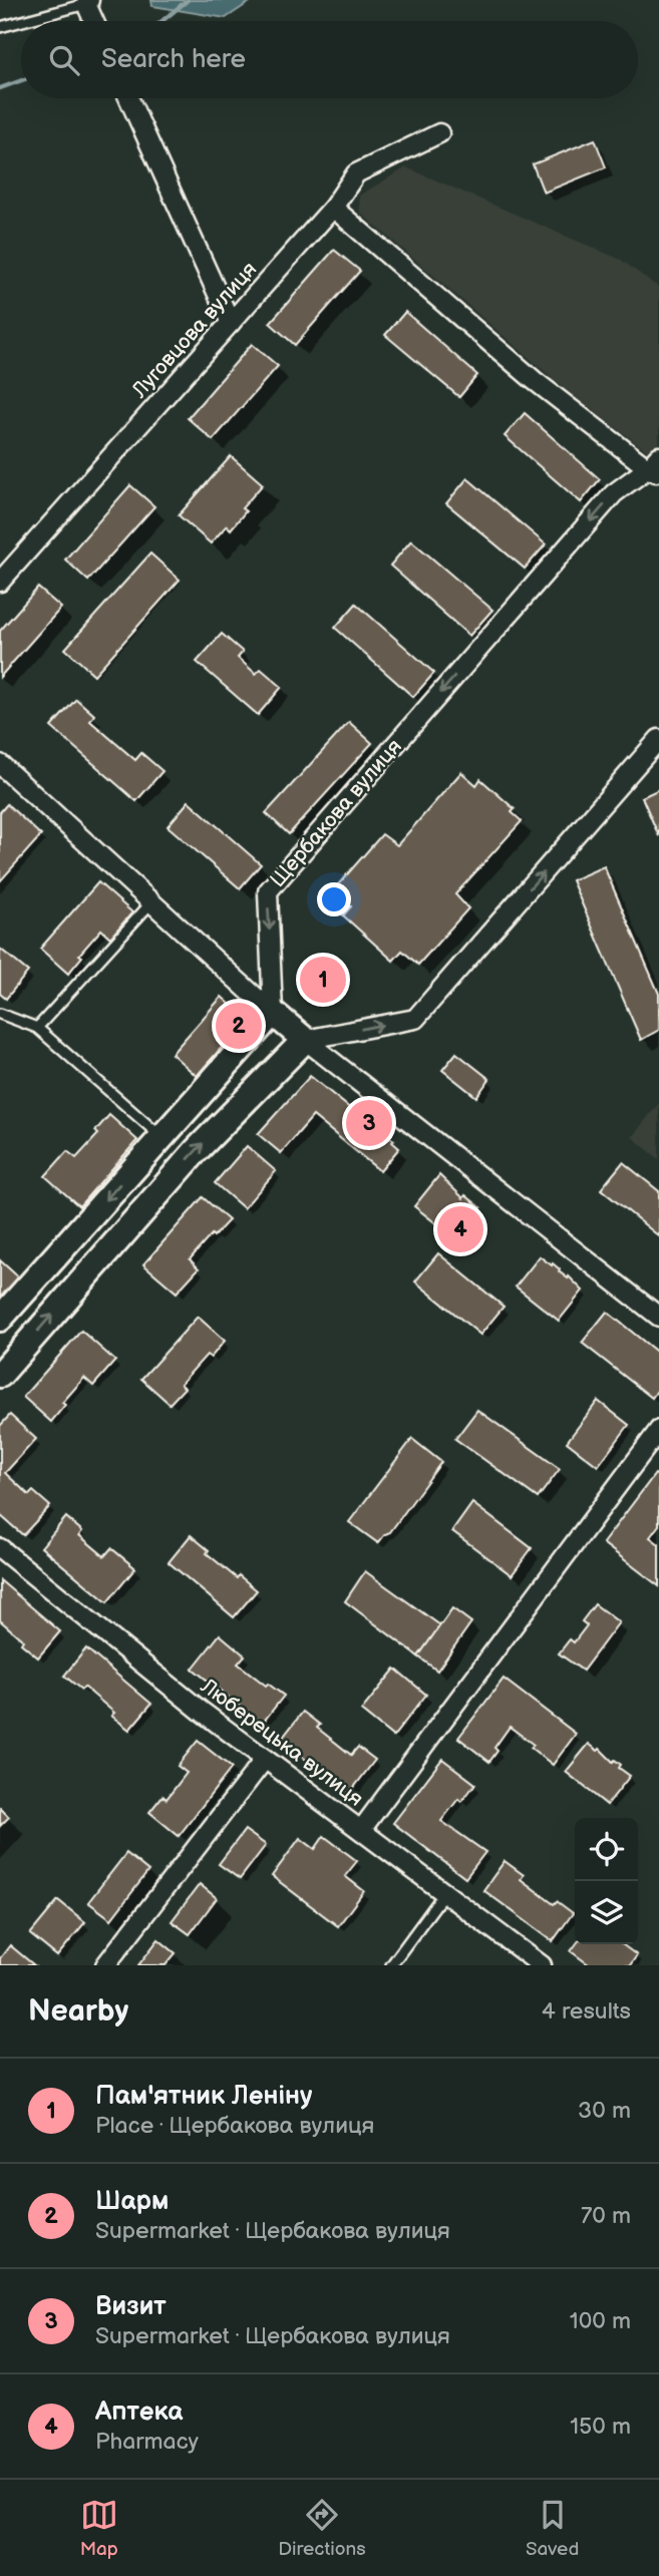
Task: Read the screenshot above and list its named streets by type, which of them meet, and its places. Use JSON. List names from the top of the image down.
{
  "streets": {
    "street": ["Луговцова вулиця", "Щербакова вулиця", "Люберецька вулиця"]
  },
  "one_way": ["Щербакова вулиця"],
  "page": {
    "search": "Search here",
    "pins": [
      "1",
      "2",
      "3",
      "4"
    ],
    "heading": ["Nearby", "4 results"],
    "list": [
      {
        "mark": "1",
        "name": "Пам'ятник Леніну",
        "note": "Place · Щербакова вулиця",
        "value": "30 m"
      },
      {
        "mark": "2",
        "name": "Шарм",
        "note": "Supermarket · Щербакова вулиця",
        "value": "70 m"
      },
      {
        "mark": "3",
        "name": "Визит",
        "note": "Supermarket · Щербакова вулиця",
        "value": "100 m"
      },
      {
        "mark": "4",
        "name": "Аптека",
        "note": "Pharmacy",
        "value": "150 m"
      }
    ],
    "nav": ["Map", "Directions", "Saved"]
  }
}
